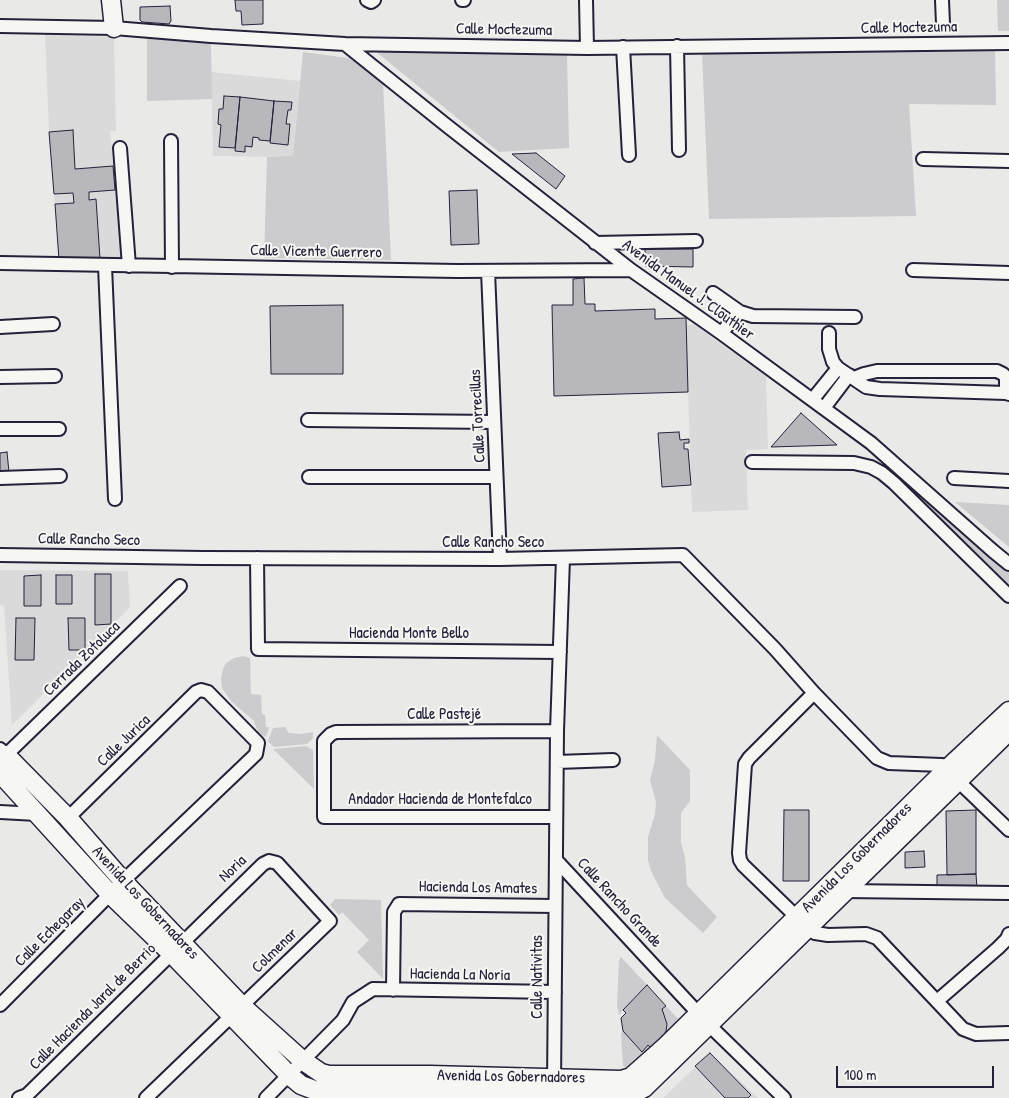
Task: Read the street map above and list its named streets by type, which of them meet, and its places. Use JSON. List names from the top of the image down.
{
  "streets": {
    "street": [
      "Calle Moctezuma",
      "Calle Vicente Guerrero",
      "Avenida Manuel J. Clouthier",
      "Calle Torrecillas",
      "Calle Rancho Seco",
      "Hacienda Monte Bello",
      "Cerrada Zotoluca",
      "Calle Pastejé",
      "Calle Jurica",
      "Andador Hacienda de Montefalco",
      "Avenida Los Gobernadores",
      "Noria",
      "Hacienda Los Amates",
      "Calle Rancho Grande",
      "Calle Echegaray",
      "Colmenar",
      "Hacienda La Noria",
      "Calle Nativitas",
      "Calle Hacienda Jaral de Berrio"
    ]
  },
  "crossings": [
    ["Calle Moctezuma", "Avenida Manuel J. Clouthier"],
    ["Calle Vicente Guerrero", "Avenida Manuel J. Clouthier"],
    ["Calle Vicente Guerrero", "Calle Torrecillas"],
    ["Calle Torrecillas", "Calle Rancho Seco"],
    ["Calle Rancho Seco", "Hacienda Monte Bello"],
    ["Calle Rancho Seco", "Avenida Los Gobernadores"],
    ["Calle Rancho Seco", "Calle Rancho Grande"],
    ["Hacienda Monte Bello", "Calle Rancho Grande"],
    ["Cerrada Zotoluca", "Avenida Los Gobernadores"],
    ["Calle Pastejé", "Andador Hacienda de Montefalco"],
    ["Calle Pastejé", "Calle Rancho Grande"],
    ["Calle Jurica", "Avenida Los Gobernadores"],
    ["Calle Jurica", "Calle Echegaray"],
    ["Andador Hacienda de Montefalco", "Calle Rancho Grande"],
    ["Avenida Los Gobernadores", "Noria"],
    ["Avenida Los Gobernadores", "Calle Rancho Grande"],
    ["Avenida Los Gobernadores", "Calle Echegaray"],
    ["Avenida Los Gobernadores", "Colmenar"],
    ["Avenida Los Gobernadores", "Calle Nativitas"],
    ["Avenida Los Gobernadores", "Calle Hacienda Jaral de Berrio"],
    ["Noria", "Colmenar"],
    ["Noria", "Calle Hacienda Jaral de Berrio"],
    ["Hacienda Los Amates", "Hacienda La Noria"],
    ["Hacienda Los Amates", "Calle Nativitas"],
    ["Calle Rancho Grande", "Calle Nativitas"],
    ["Hacienda La Noria", "Calle Nativitas"]
  ],
  "scale_bar": "100 m"
}
